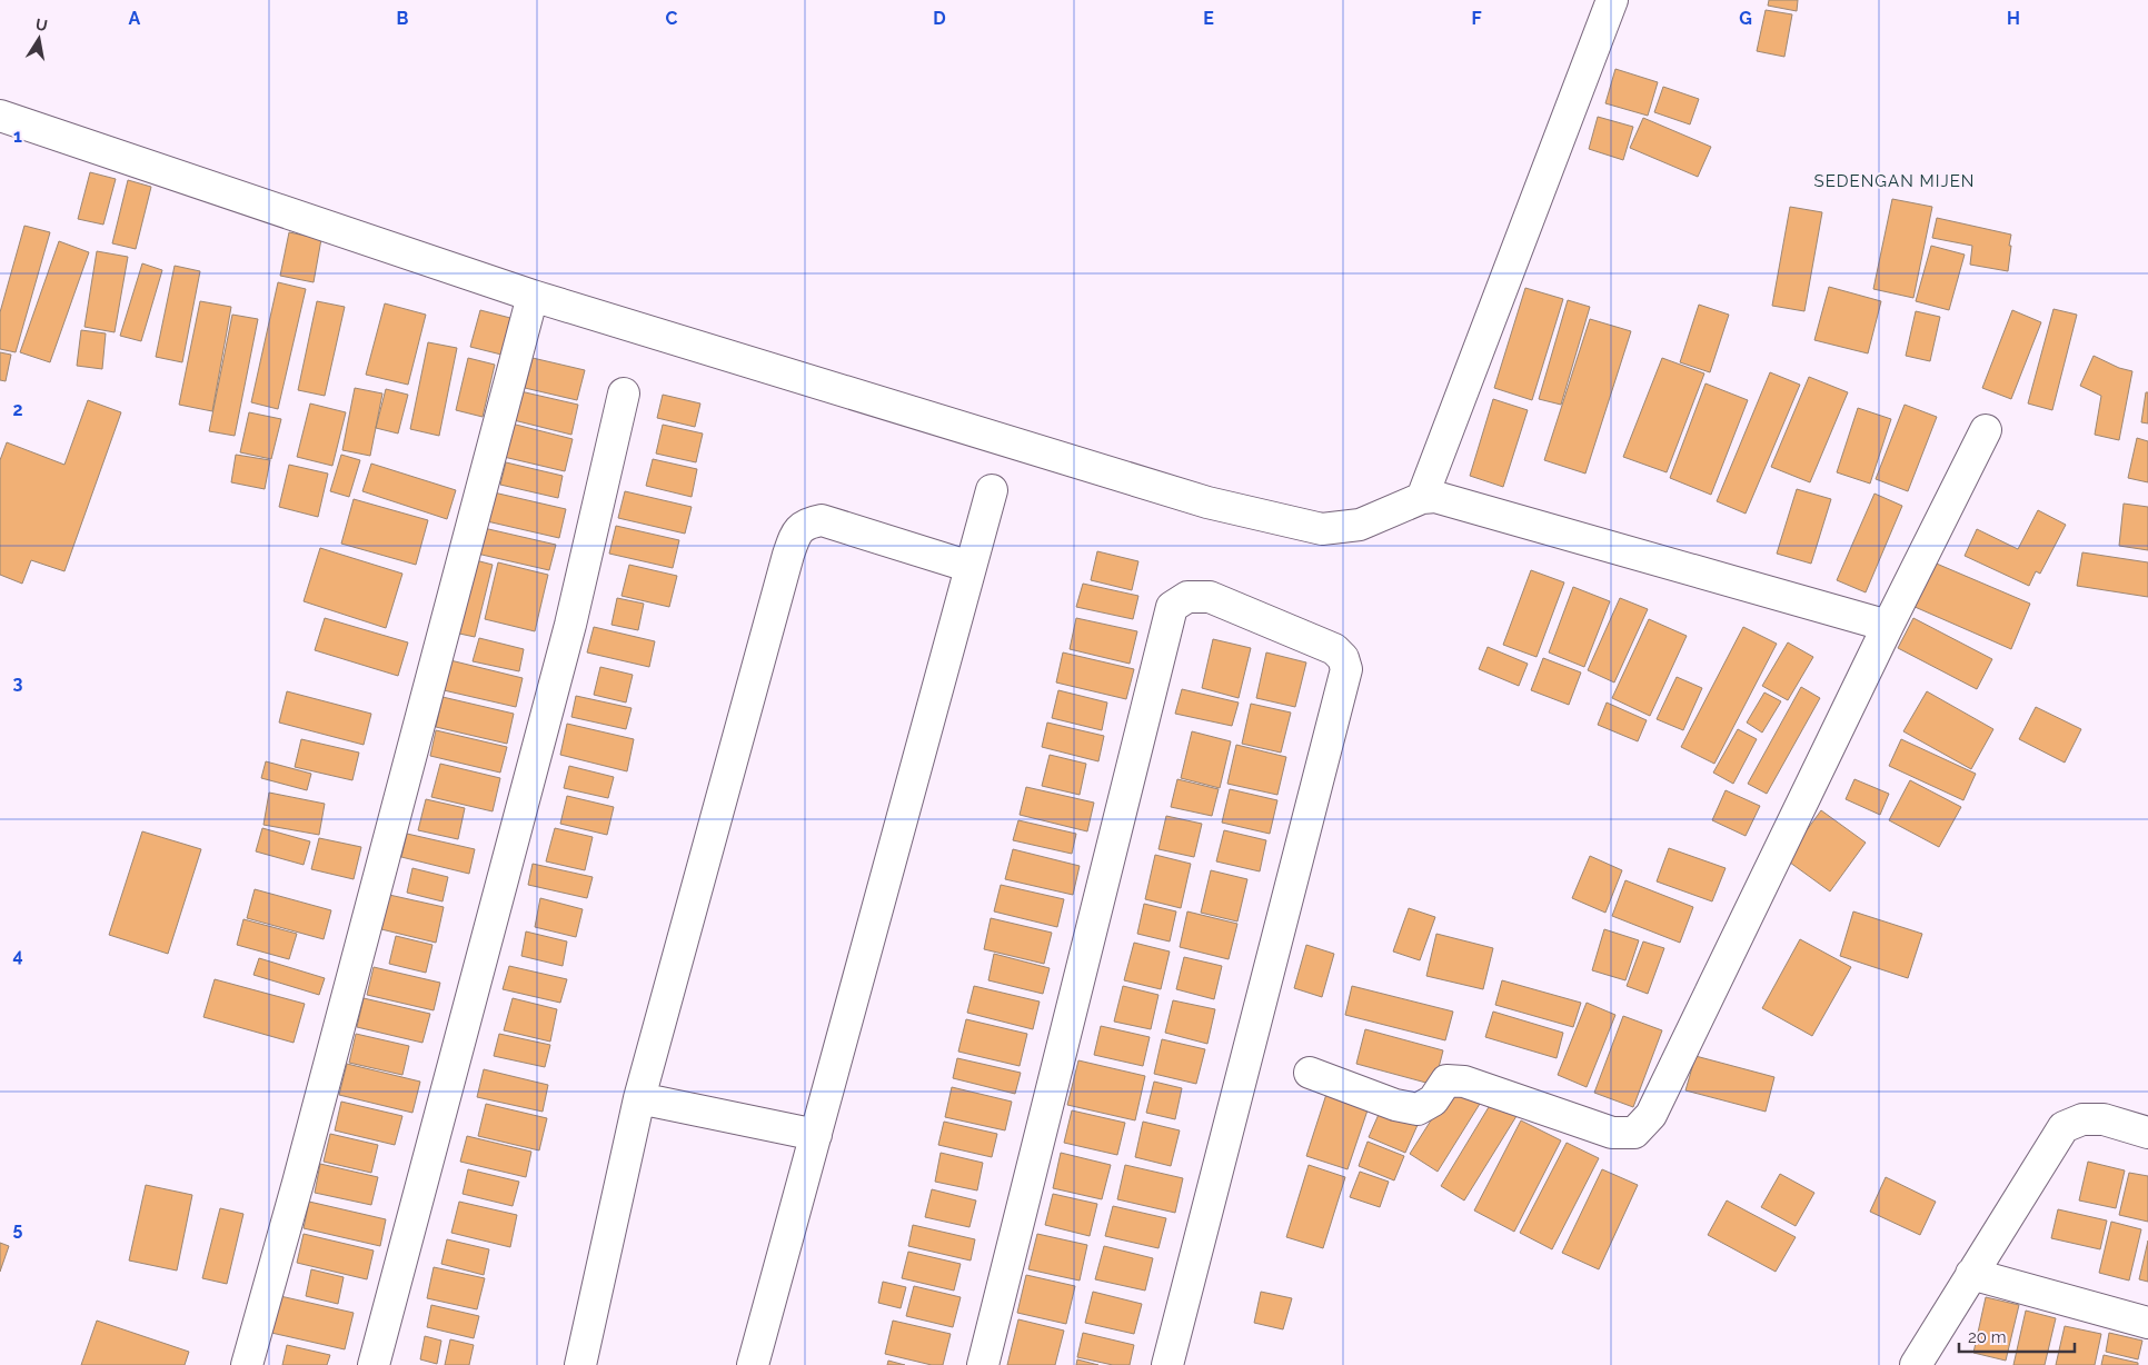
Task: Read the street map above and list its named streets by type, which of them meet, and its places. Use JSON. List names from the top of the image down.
{
  "districts": ["SEDENGAN MIJEN"],
  "scale_bar": "20 m",
  "north": "top",
  "grid": {
    "columns": [
      "A",
      "B",
      "C",
      "D",
      "E",
      "F",
      "G",
      "H"
    ],
    "rows": [
      "1",
      "2",
      "3",
      "4",
      "5"
    ]
  }
}
